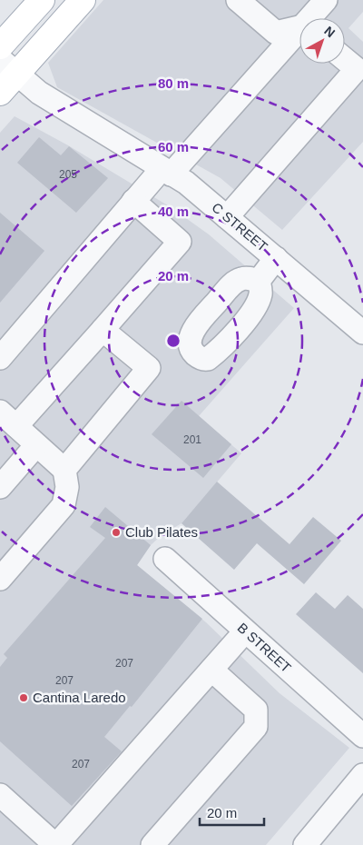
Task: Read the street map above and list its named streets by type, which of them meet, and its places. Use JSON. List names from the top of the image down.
{
  "streets": {
    "street": ["C STREET", "B STREET"]
  },
  "places": ["Club Pilates", "Cantina Laredo"],
  "house_numbers": [
    "205",
    "201",
    "207",
    "207",
    "207"
  ],
  "scale_bar": "20 m",
  "north": "top right",
  "rings": [
    "80 m",
    "60 m",
    "40 m",
    "20 m"
  ]
}
